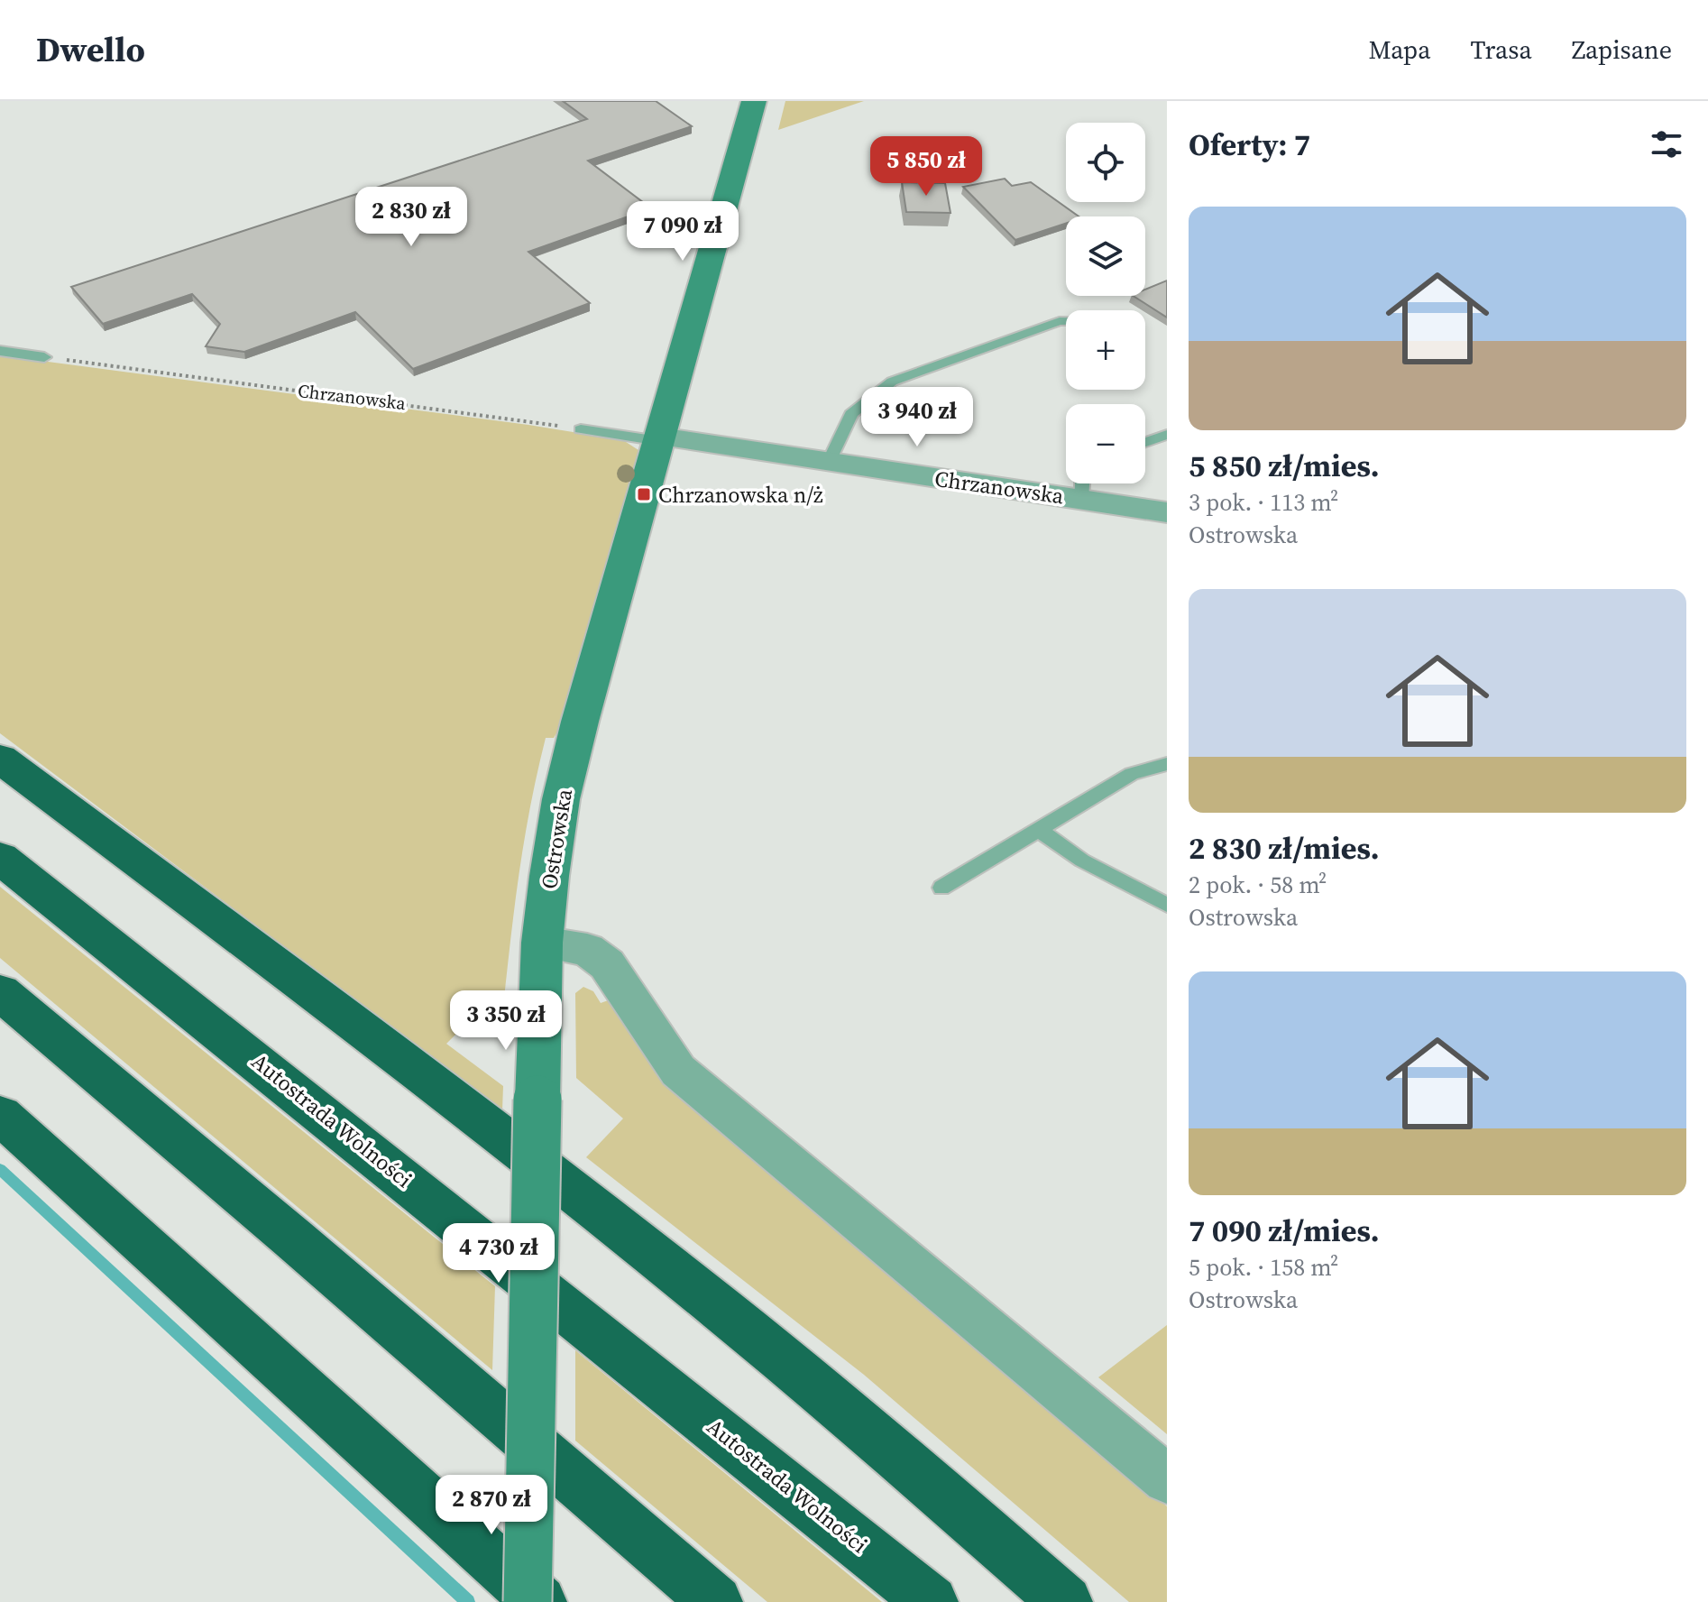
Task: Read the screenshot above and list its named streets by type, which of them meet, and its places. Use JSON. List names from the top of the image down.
{
  "streets": {
    "highway": ["Autostrada Wolności"],
    "street": ["Chrzanowska", "Ostrowska"]
  },
  "crossings": [
    ["Chrzanowska", "Ostrowska"]
  ],
  "places": {
    "transit": ["Chrzanowska n/ż"]
  },
  "page": {
    "header": "Dwello",
    "nav": ["Mapa", "Trasa", "Zapisane"],
    "heading": "Oferty: 7",
    "map_buttons": ["+", "−"],
    "price": [
      "5 850 zł",
      "2 830 zł",
      "7 090 zł",
      "3 940 zł",
      "3 350 zł",
      "4 730 zł",
      "2 870 zł"
    ],
    "list": [
      {
        "name": "5 850 zł/mies.",
        "note": "3 pok. · 113 m² · Ostrowska"
      },
      {
        "name": "2 830 zł/mies.",
        "note": "2 pok. · 58 m² · Ostrowska"
      },
      {
        "name": "7 090 zł/mies.",
        "note": "5 pok. · 158 m² · Ostrowska"
      }
    ]
  }
}
